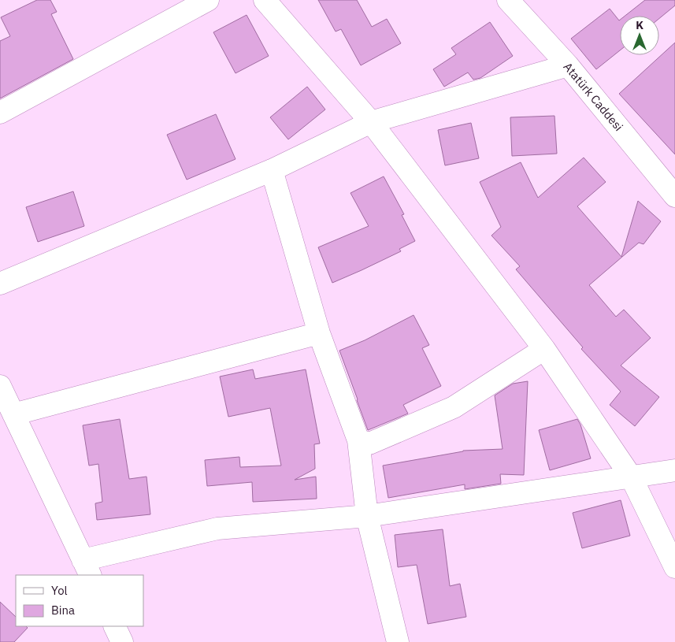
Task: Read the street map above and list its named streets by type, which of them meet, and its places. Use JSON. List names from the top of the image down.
{
  "streets": {
    "street": ["Atatürk Caddesi"]
  },
  "legend": ["Yol", "Bina"],
  "north": "top"
}
